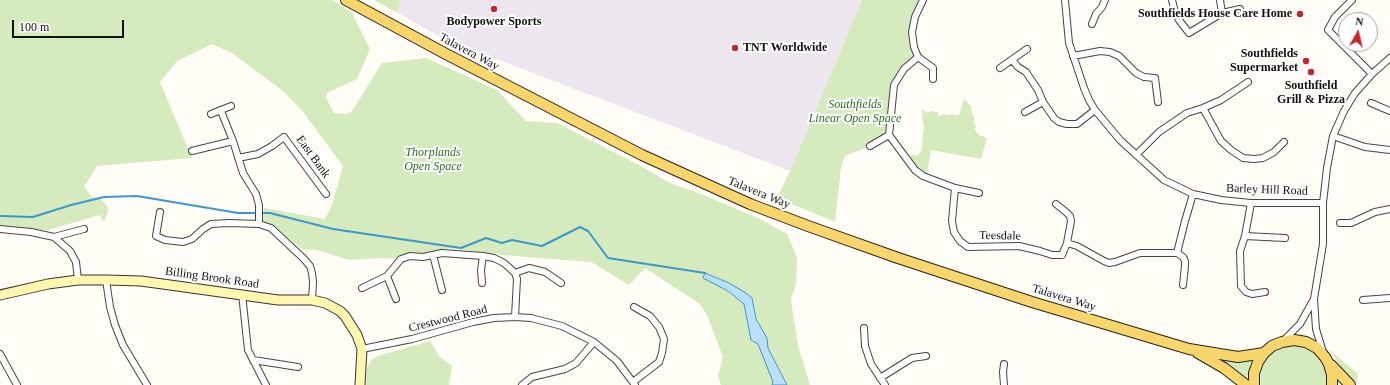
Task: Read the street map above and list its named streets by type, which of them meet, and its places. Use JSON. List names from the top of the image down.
{
  "streets": {
    "main road": ["Talavera Way"],
    "street": [
      "East Bank",
      "Barley Hill Road",
      "Teesdale",
      "Billing Brook Road",
      "Crestwood Road"
    ]
  },
  "crossings": [
    ["Billing Brook Road", "Crestwood Road"]
  ],
  "parks": ["Southfields Linear Open Space", "Thorplands Open Space"],
  "places": [
    "Bodypower Sports",
    "Southfields House Care Home",
    "TNT Worldwide",
    "Southfields Supermarket",
    "Southfield Grill & Pizza"
  ],
  "scale_bar": "100 m",
  "north": "top"
}
